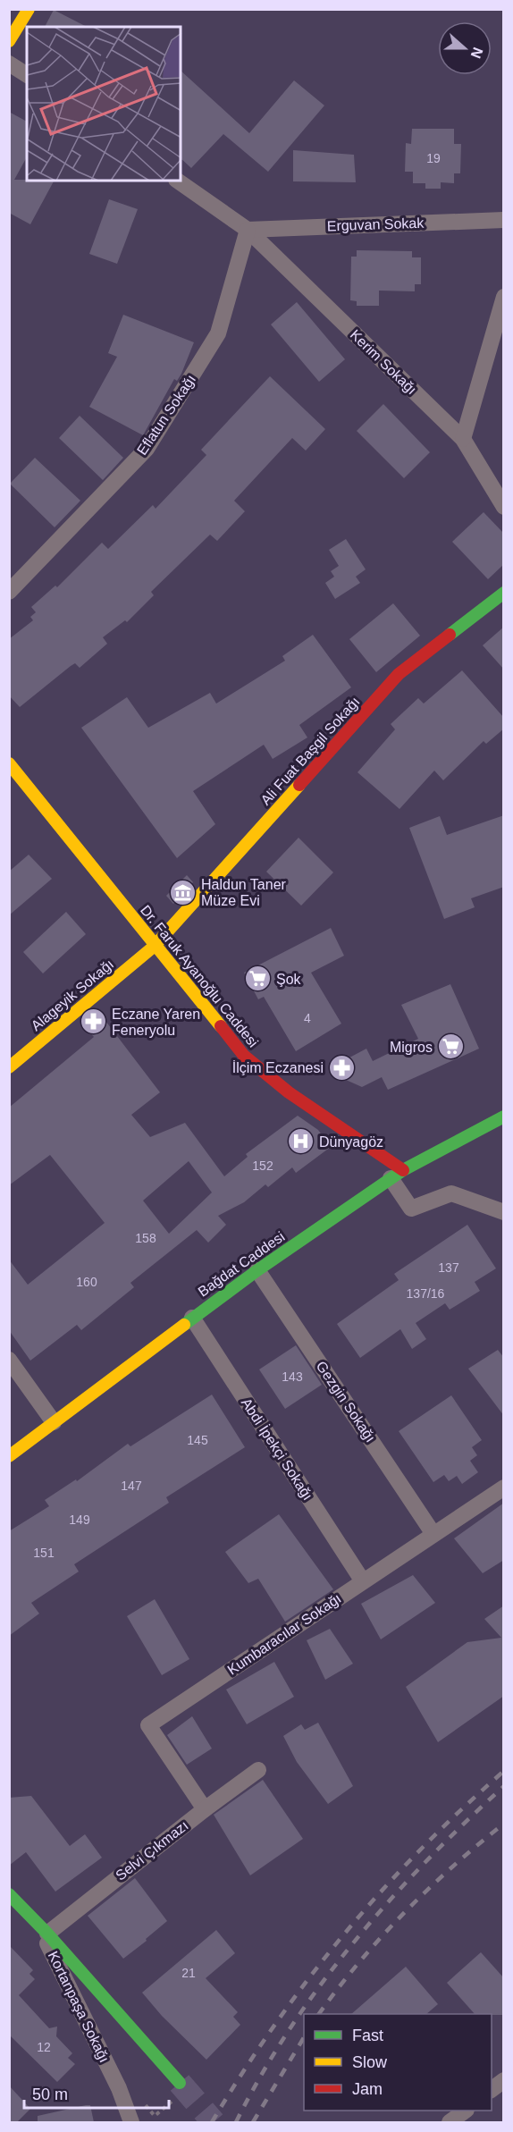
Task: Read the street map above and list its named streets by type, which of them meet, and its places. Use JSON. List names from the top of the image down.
{
  "streets": {
    "street": [
      "Erguvan Sokak",
      "Kerim Sokağı",
      "Eflatun Sokağı",
      "Ali Fuat Başgil Sokağı",
      "Dr. Faruk Ayanoğlu Caddesi",
      "Alageyik Sokağı",
      "Bağdat Caddesi",
      "Gezgin Sokağı",
      "Abdi İpekçi Sokağı",
      "Kumbaracılar Sokağı",
      "Selvi Çıkmazı",
      "Kortanpaşa Sokağı"
    ]
  },
  "crossings": [
    ["Erguvan Sokak", "Kerim Sokağı"],
    ["Erguvan Sokak", "Eflatun Sokağı"],
    ["Kerim Sokağı", "Eflatun Sokağı"],
    ["Ali Fuat Başgil Sokağı", "Dr. Faruk Ayanoğlu Caddesi"],
    ["Ali Fuat Başgil Sokağı", "Alageyik Sokağı"],
    ["Dr. Faruk Ayanoğlu Caddesi", "Alageyik Sokağı"],
    ["Dr. Faruk Ayanoğlu Caddesi", "Bağdat Caddesi"],
    ["Bağdat Caddesi", "Gezgin Sokağı"],
    ["Bağdat Caddesi", "Abdi İpekçi Sokağı"],
    ["Gezgin Sokağı", "Kumbaracılar Sokağı"],
    ["Abdi İpekçi Sokağı", "Kumbaracılar Sokağı"],
    ["Kumbaracılar Sokağı", "Selvi Çıkmazı"],
    ["Selvi Çıkmazı", "Kortanpaşa Sokağı"]
  ],
  "places": {
    "museum": ["Haldun Taner Müze Evi"],
    "supermarket": ["Şok", "Migros"],
    "pharmacy": ["Eczane Yaren Feneryolu", "İlçim Eczanesi"],
    "hospital": ["Dünyagöz"]
  },
  "house_numbers": [
    "19",
    "4",
    "152",
    "158",
    "137",
    "160",
    "137/16",
    "143",
    "145",
    "147",
    "149",
    "151",
    "21",
    "12"
  ],
  "legend": ["Fast", "Slow", "Jam"],
  "scale_bar": "50 m",
  "north": "right"
}
